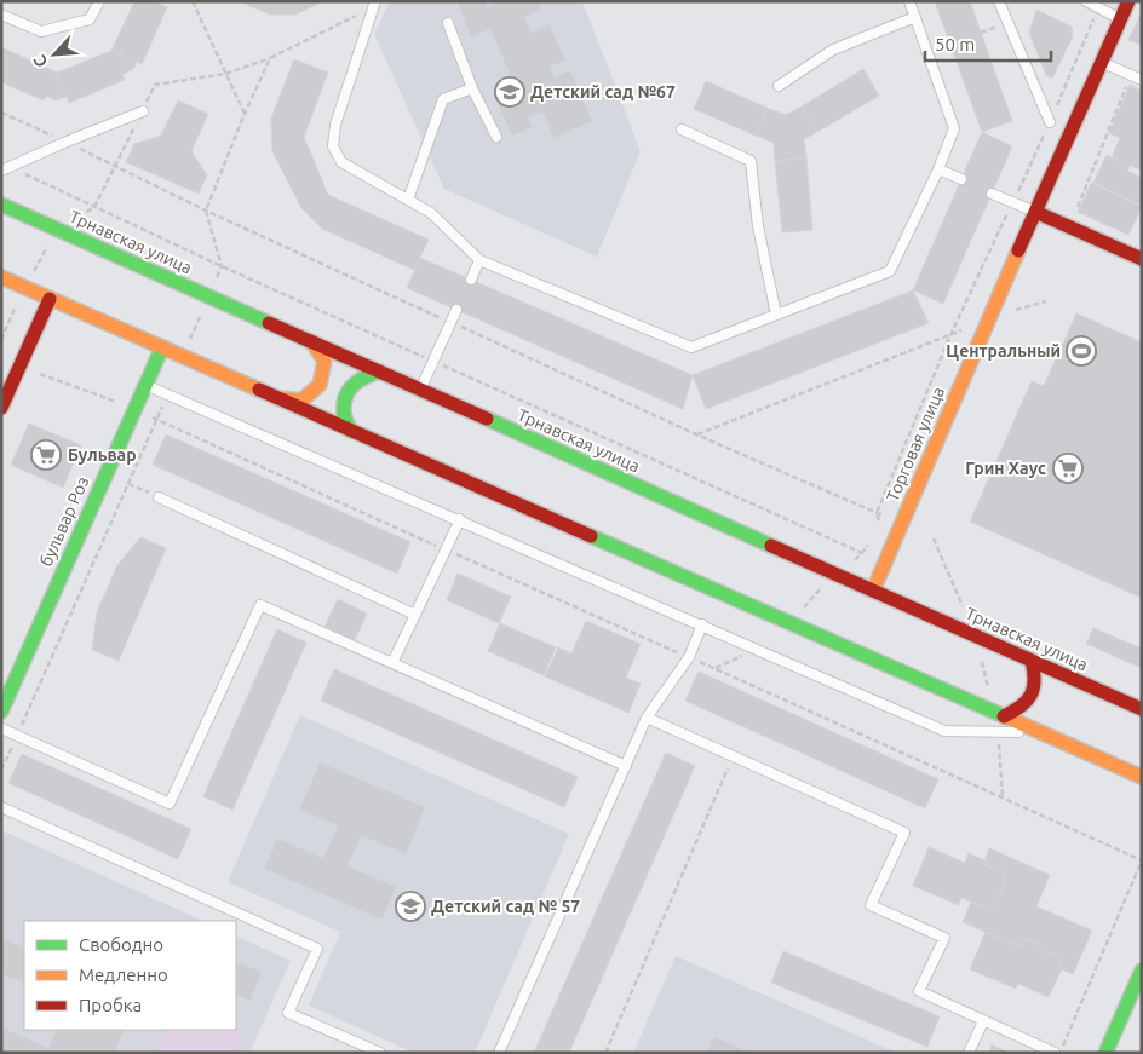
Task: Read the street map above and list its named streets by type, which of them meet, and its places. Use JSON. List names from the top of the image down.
{
  "streets": {
    "main road": ["Трнавская улица", "Торговая улица", "бульвар Роз"]
  },
  "crossings": [
    ["Трнавская улица", "Торговая улица"]
  ],
  "places": {
    "school or university": ["Детский сад №67", "Детский сад № 57"],
    "sports": ["Центральный"],
    "supermarket": ["Бульвар", "Грин Хаус"]
  },
  "legend": ["Свободно", "Медленно", "Пробка"],
  "scale_bar": "50 m",
  "north": "bottom left"
}
